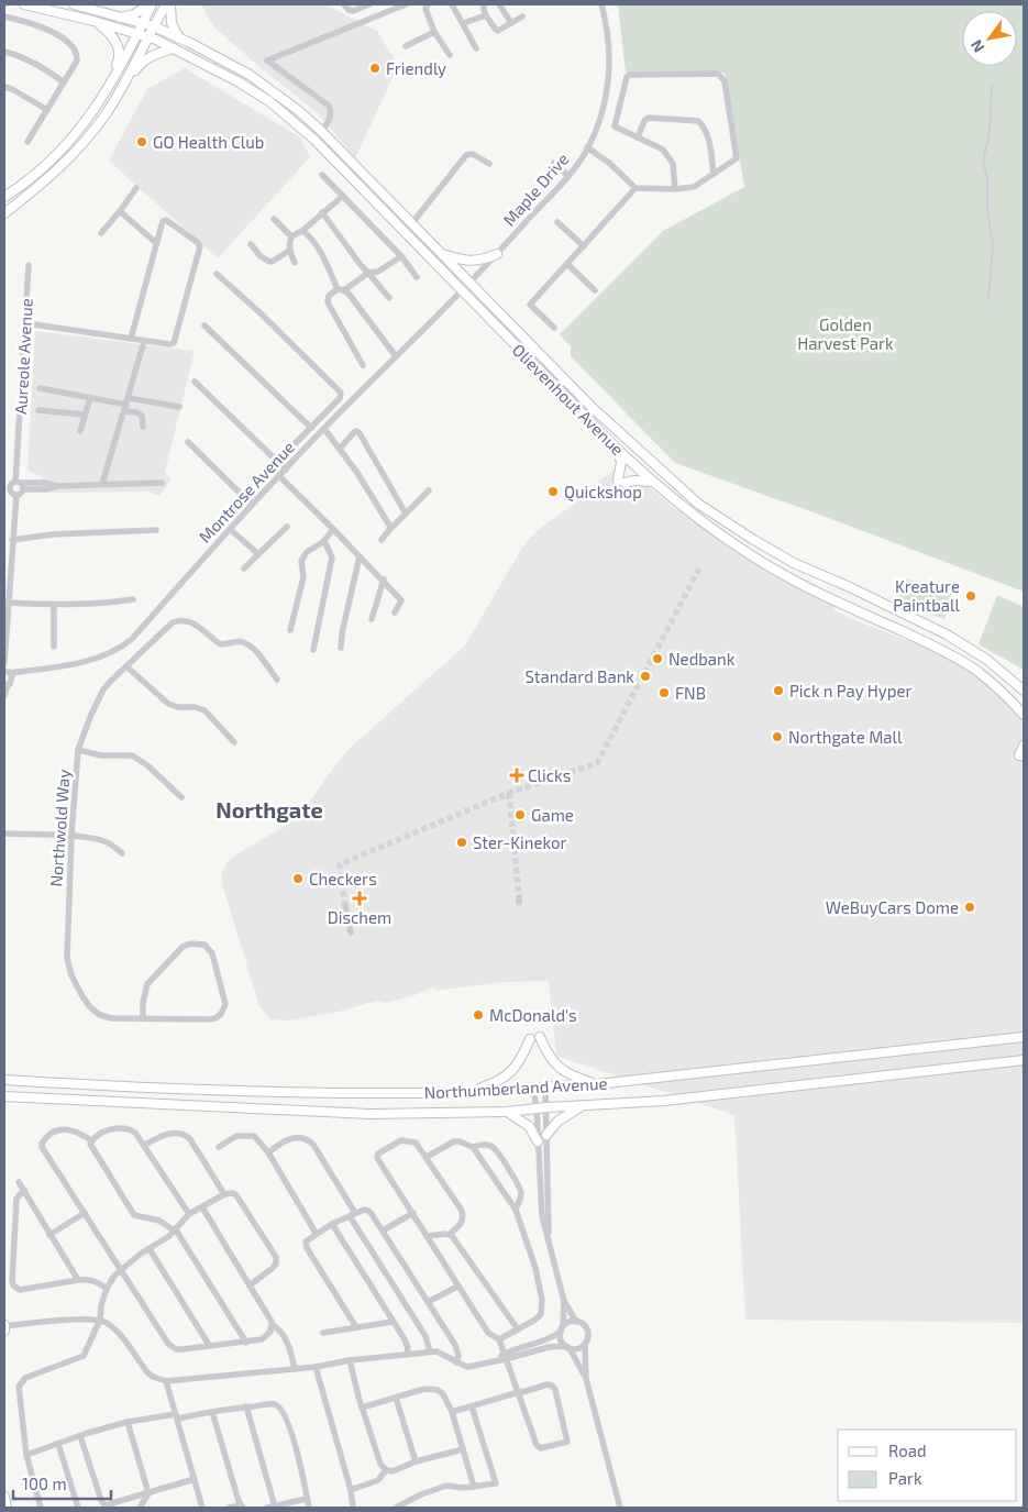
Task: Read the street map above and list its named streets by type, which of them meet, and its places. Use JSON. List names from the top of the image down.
{
  "streets": {
    "main road": ["Olievenhout Avenue", "Northumberland Avenue"],
    "street": [
      "Maple Drive",
      "Aureole Avenue",
      "Montrose Avenue",
      "Northwold Way"
    ]
  },
  "crossings": [
    ["Maple Drive", "Olievenhout Avenue"],
    ["Maple Drive", "Montrose Avenue"],
    ["Olievenhout Avenue", "Montrose Avenue"]
  ],
  "districts": ["Northgate"],
  "parks": ["Golden Harvest Park"],
  "places": {
    "other": [
      "Friendly",
      "GO Health Club",
      "Quickshop",
      "Kreature Paintball",
      "Nedbank",
      "Standard Bank",
      "Pick n Pay Hyper",
      "FNB",
      "Northgate Mall",
      "Game",
      "Ster-Kinekor",
      "Checkers",
      "WeBuyCars Dome",
      "McDonald's"
    ],
    "health": ["Clicks", "Dischem"]
  },
  "legend": ["Road", "Park"],
  "scale_bar": "100 m",
  "north": "bottom left"
}
